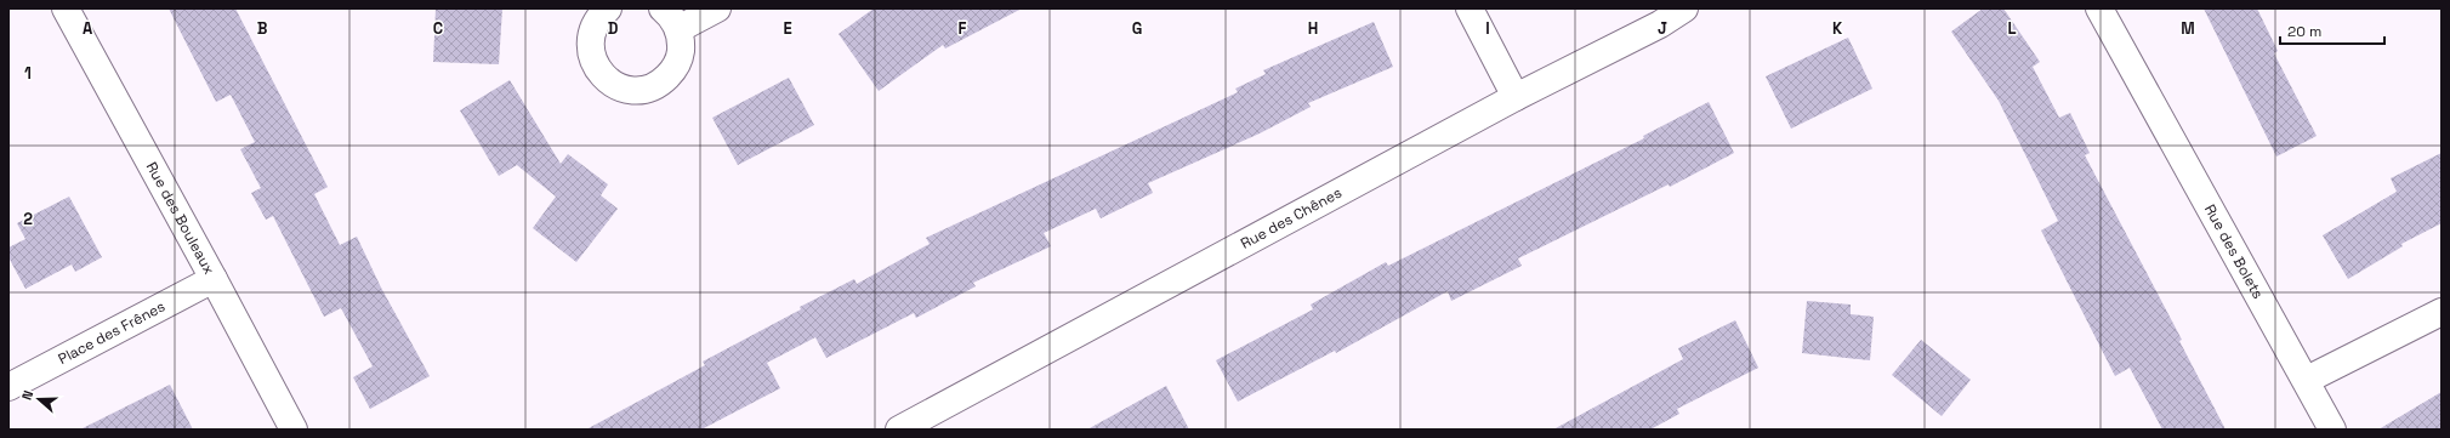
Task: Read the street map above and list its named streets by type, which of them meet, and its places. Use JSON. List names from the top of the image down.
{
  "streets": {
    "street": [
      "Rue des Bouleaux",
      "Rue des Chênes",
      "Rue des Bolets",
      "Place des Frênes"
    ]
  },
  "crossings": [
    ["Rue des Bouleaux", "Place des Frênes"]
  ],
  "scale_bar": "20 m",
  "north": "left",
  "grid": {
    "columns": [
      "A",
      "B",
      "C",
      "D",
      "E",
      "F",
      "G",
      "H",
      "I",
      "J",
      "K",
      "L",
      "M"
    ],
    "rows": ["1", "2"]
  }
}
